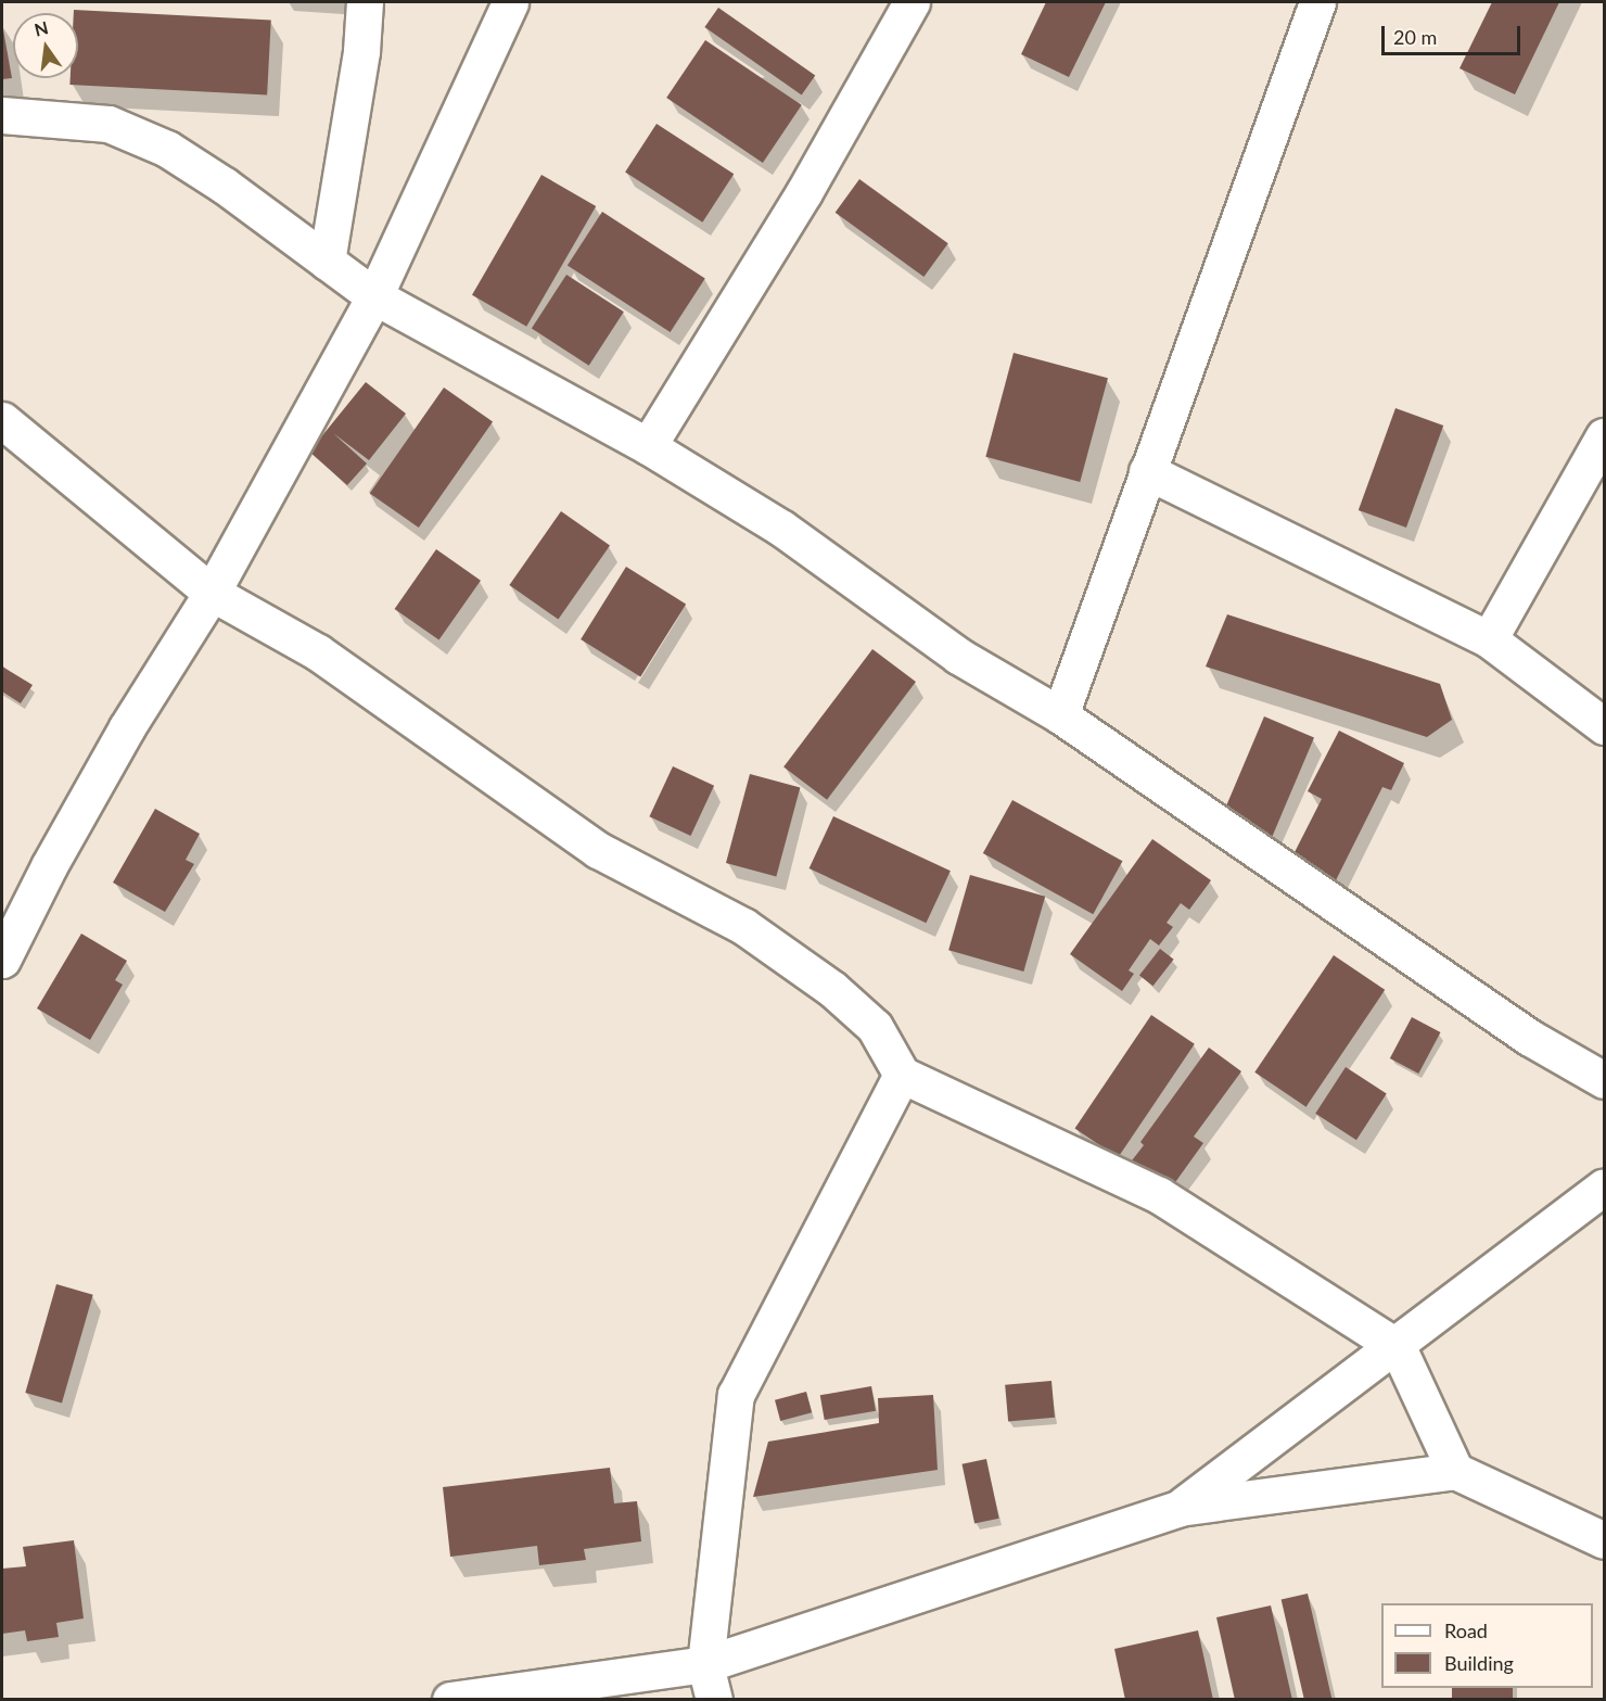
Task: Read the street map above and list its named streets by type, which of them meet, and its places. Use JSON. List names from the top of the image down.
{
  "legend": ["Road", "Building"],
  "scale_bar": "20 m",
  "north": "top"
}
